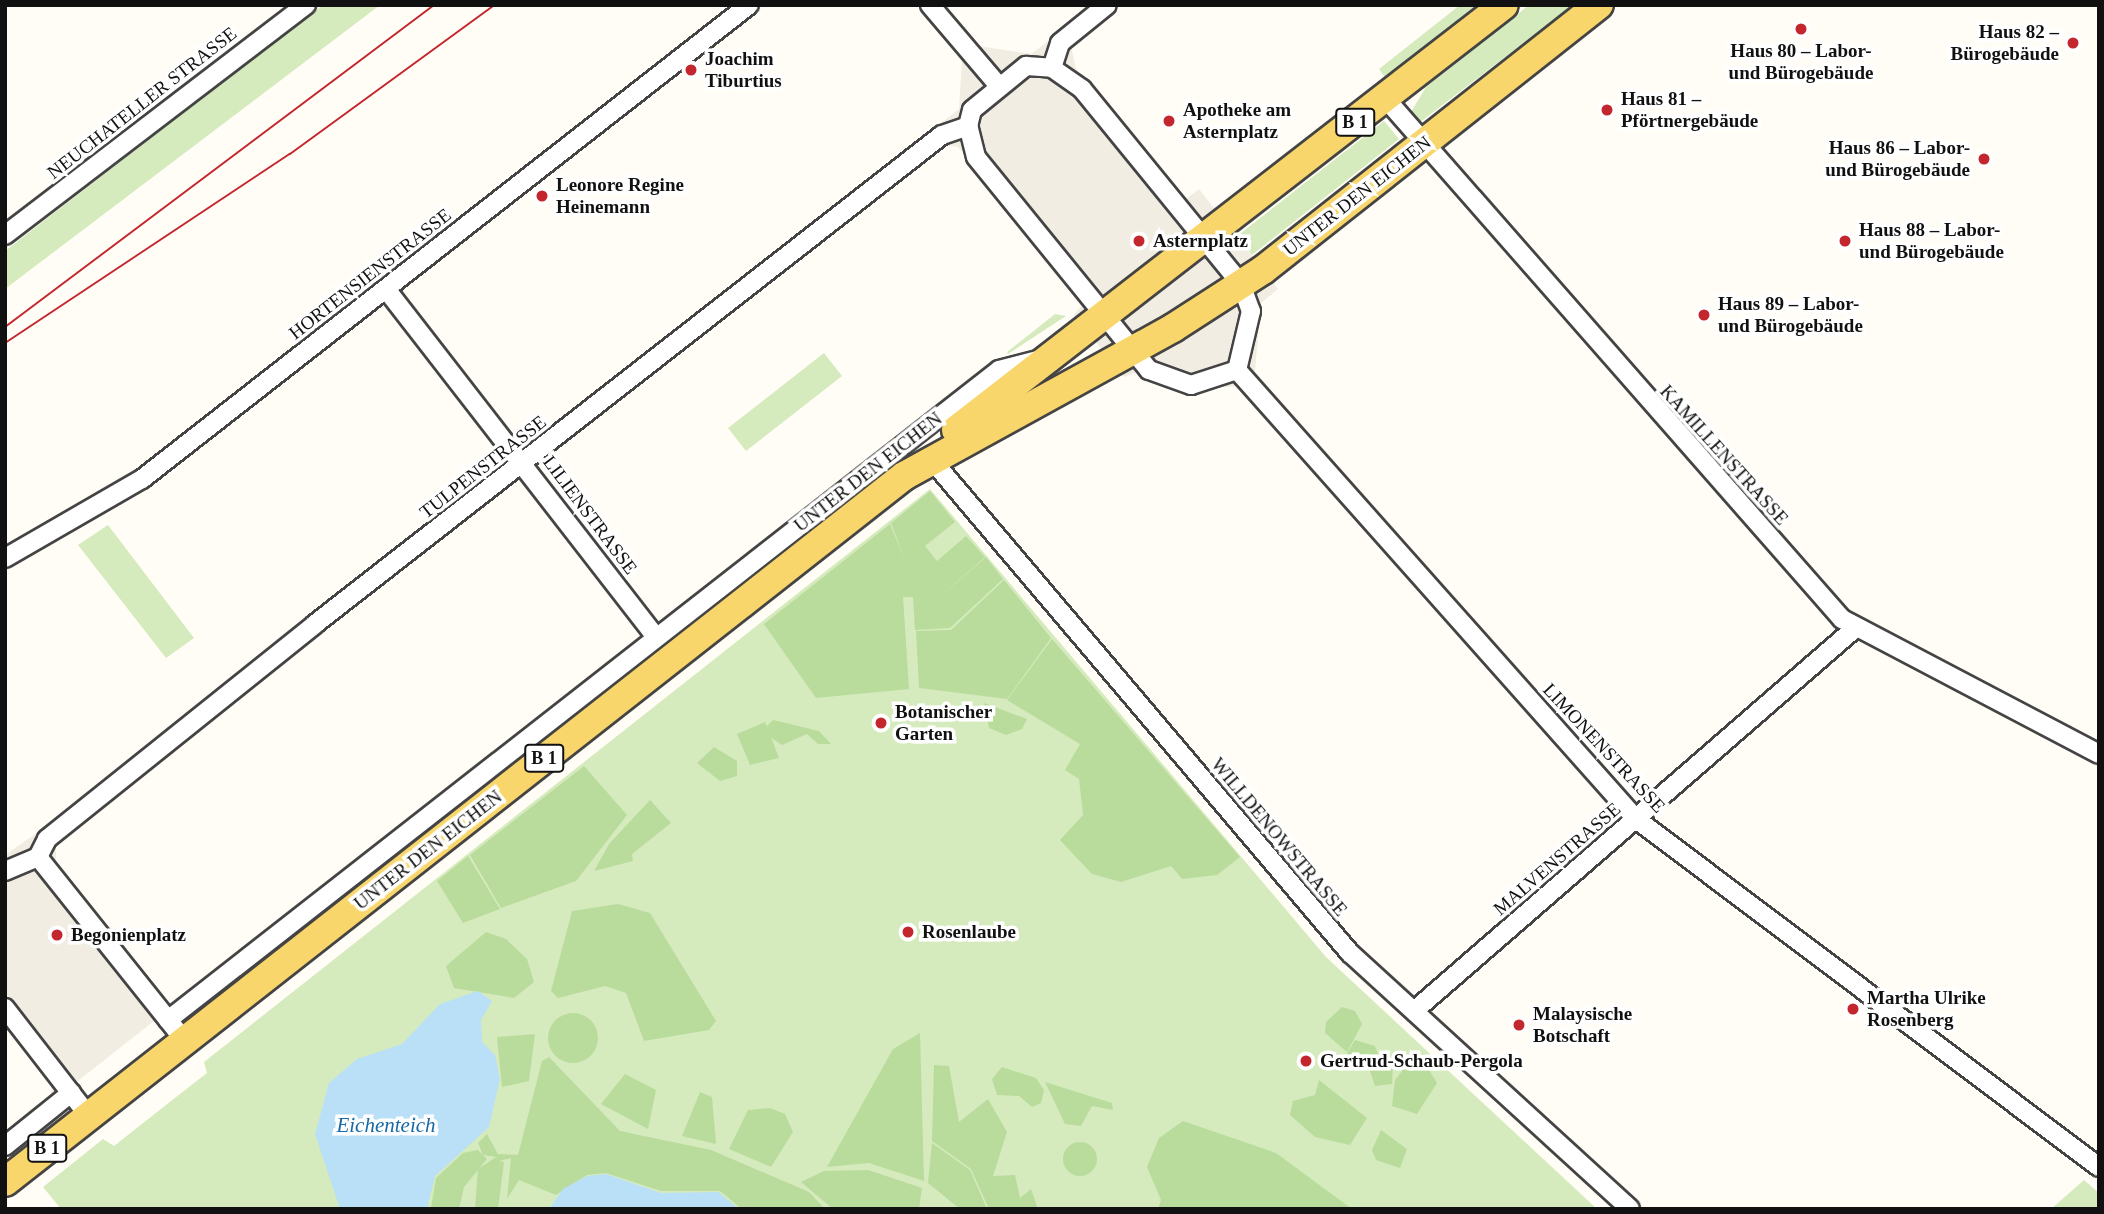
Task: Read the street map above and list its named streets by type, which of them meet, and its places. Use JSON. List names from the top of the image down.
{
  "streets": {
    "main road": ["B 1", "UNTER DEN EICHEN"],
    "street": [
      "NEUCHATELLER STRASSE",
      "HORTENSIENSTRASSE",
      "KAMILLENSTRASSE",
      "TULPENSTRASSE",
      "LILIENSTRASSE",
      "LIMONENSTRASSE",
      "WILLDENOWSTRASSE",
      "MALVENSTRASSE"
    ]
  },
  "crossings": [
    ["UNTER DEN EICHEN", "KAMILLENSTRASSE"],
    ["UNTER DEN EICHEN", "LILIENSTRASSE"],
    ["UNTER DEN EICHEN", "WILLDENOWSTRASSE"],
    ["HORTENSIENSTRASSE", "LILIENSTRASSE"],
    ["KAMILLENSTRASSE", "MALVENSTRASSE"],
    ["TULPENSTRASSE", "LILIENSTRASSE"],
    ["LIMONENSTRASSE", "MALVENSTRASSE"],
    ["WILLDENOWSTRASSE", "MALVENSTRASSE"]
  ],
  "water": ["Eichenteich"],
  "places": [
    "Haus 80 – Labor- und Bürogebäude",
    "Haus 82 – Bürogebäude",
    "Joachim Tiburtius",
    "Haus 81 – Pförtnergebäude",
    "Apotheke am Asternplatz",
    "Haus 86 – Labor- und Bürogebäude",
    "Leonore Regine Heinemann",
    "Asternplatz",
    "Haus 88 – Labor- und Bürogebäude",
    "Haus 89 – Labor- und Bürogebäude",
    "Botanischer Garten",
    "Rosenlaube",
    "Begonienplatz",
    "Martha Ulrike Rosenberg",
    "Malaysische Botschaft",
    "Gertrud-Schaub-Pergola"
  ]
}
